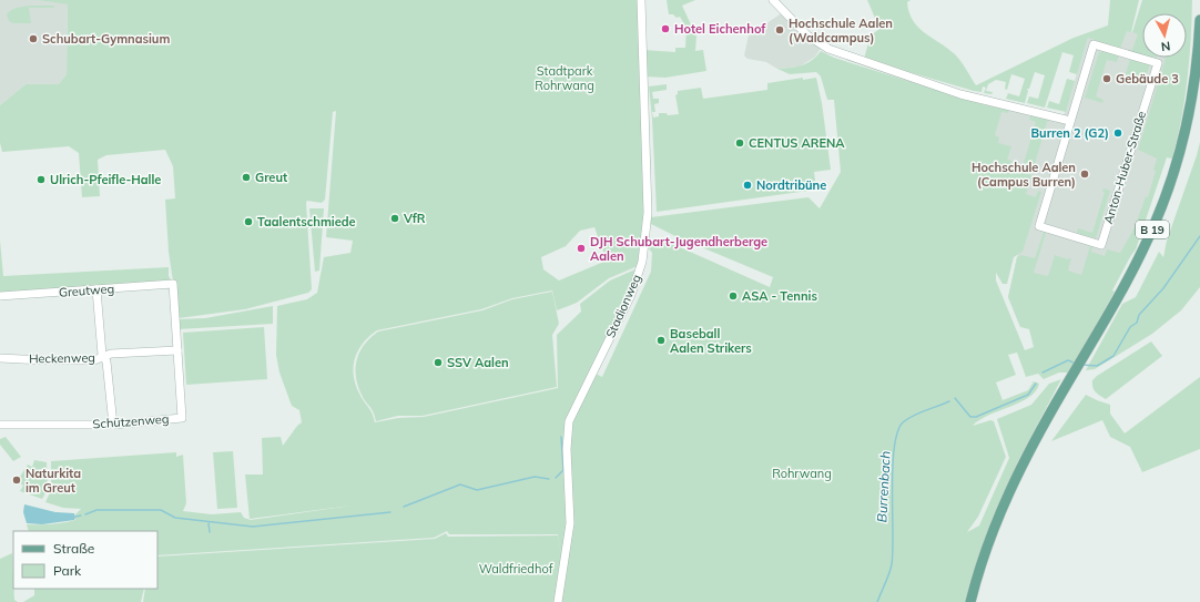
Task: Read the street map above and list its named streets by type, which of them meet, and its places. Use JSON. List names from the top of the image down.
{
  "streets": {
    "main road": ["B 19"],
    "street": [
      "Anton-Huber-Straße",
      "Greutweg",
      "Stadionweg",
      "Heckenweg",
      "Schützenweg"
    ]
  },
  "crossings": [
    ["Greutweg", "Schützenweg"],
    ["Heckenweg", "Schützenweg"]
  ],
  "water": ["Burrenbach"],
  "parks": ["Stadtpark Rohrwang", "Rohrwang", "Waldfriedhof"],
  "places": [
    "Hotel Eichenhof",
    "Hochschule Aalen (Waldcampus)",
    "Schubart-Gymnasium",
    "Gebäude 3",
    "Burren 2 (G2)",
    "CENTUS ARENA",
    "Hochschule Aalen (Campus Burren)",
    "Greut",
    "Ulrich-Pfeifle-Halle",
    "Nordtribüne",
    "VfR",
    "Taalentschmiede",
    "DJH Schubart-Jugendherberge Aalen",
    "ASA - Tennis",
    "Baseball Aalen Strikers",
    "SSV Aalen",
    "Naturkita im Greut"
  ],
  "legend": ["Straße", "Park"],
  "north": "bottom"
}
